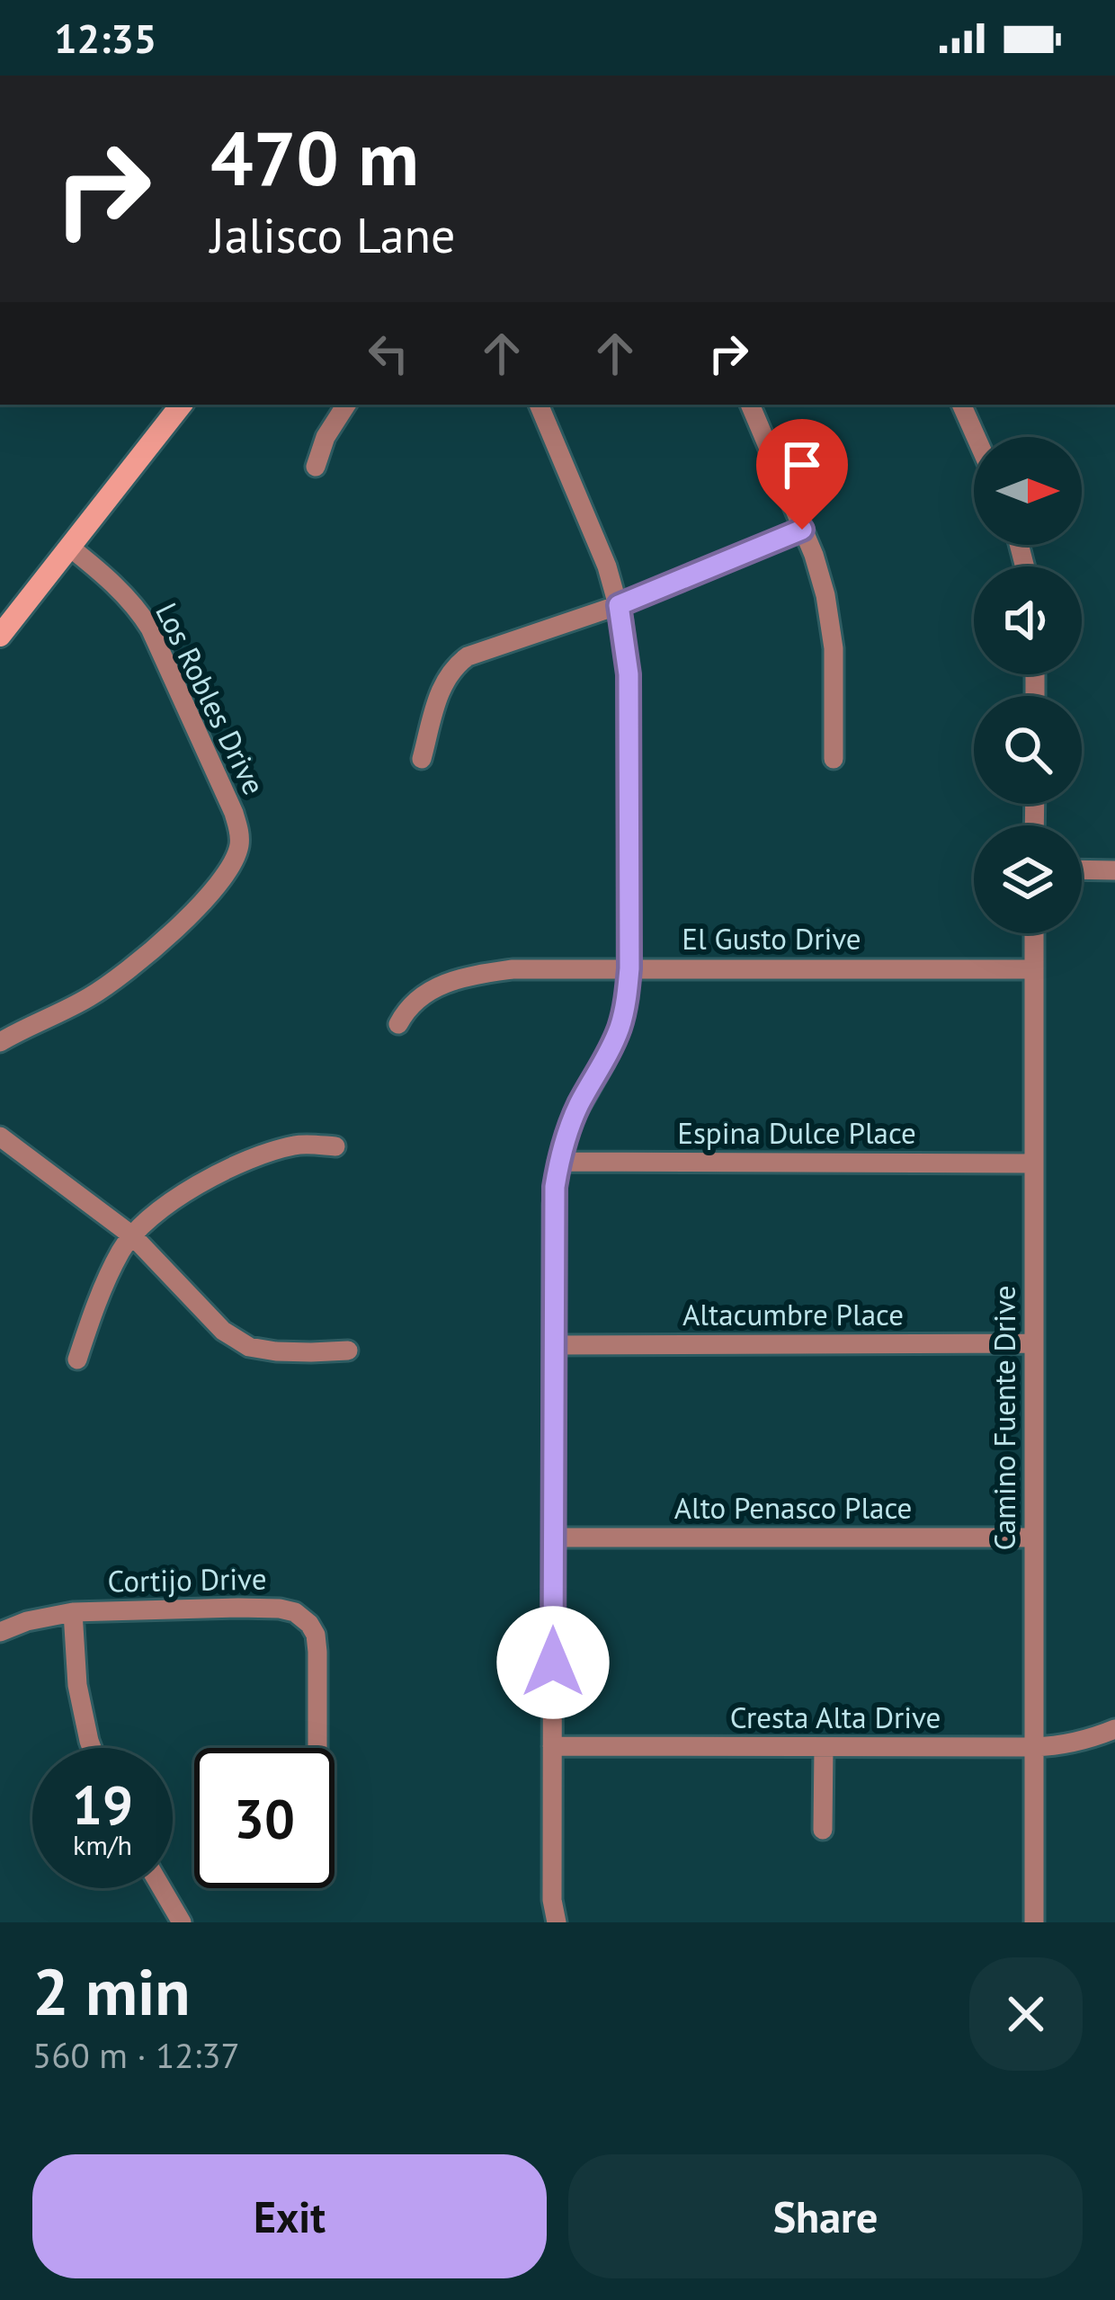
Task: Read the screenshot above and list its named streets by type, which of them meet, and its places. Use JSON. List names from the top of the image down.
{
  "streets": {
    "street": [
      "Los Robles Drive",
      "El Gusto Drive",
      "Espina Dulce Place",
      "Altacumbre Place",
      "Camino Fuente Drive",
      "Alto Penasco Place",
      "Cortijo Drive",
      "Cresta Alta Drive"
    ]
  },
  "crossings": [
    ["El Gusto Drive", "Camino Fuente Drive"],
    ["Espina Dulce Place", "Camino Fuente Drive"],
    ["Altacumbre Place", "Camino Fuente Drive"],
    ["Camino Fuente Drive", "Alto Penasco Place"],
    ["Camino Fuente Drive", "Cresta Alta Drive"]
  ],
  "north": "right",
  "page": {
    "status": "12:35",
    "turn": ["470 m", "Jalisco Lane"],
    "speed": "19 km/h",
    "limit": "30",
    "heading": ["2 min", "560 m · 12:37"],
    "buttons": ["Exit", "Share"]
  }
}
